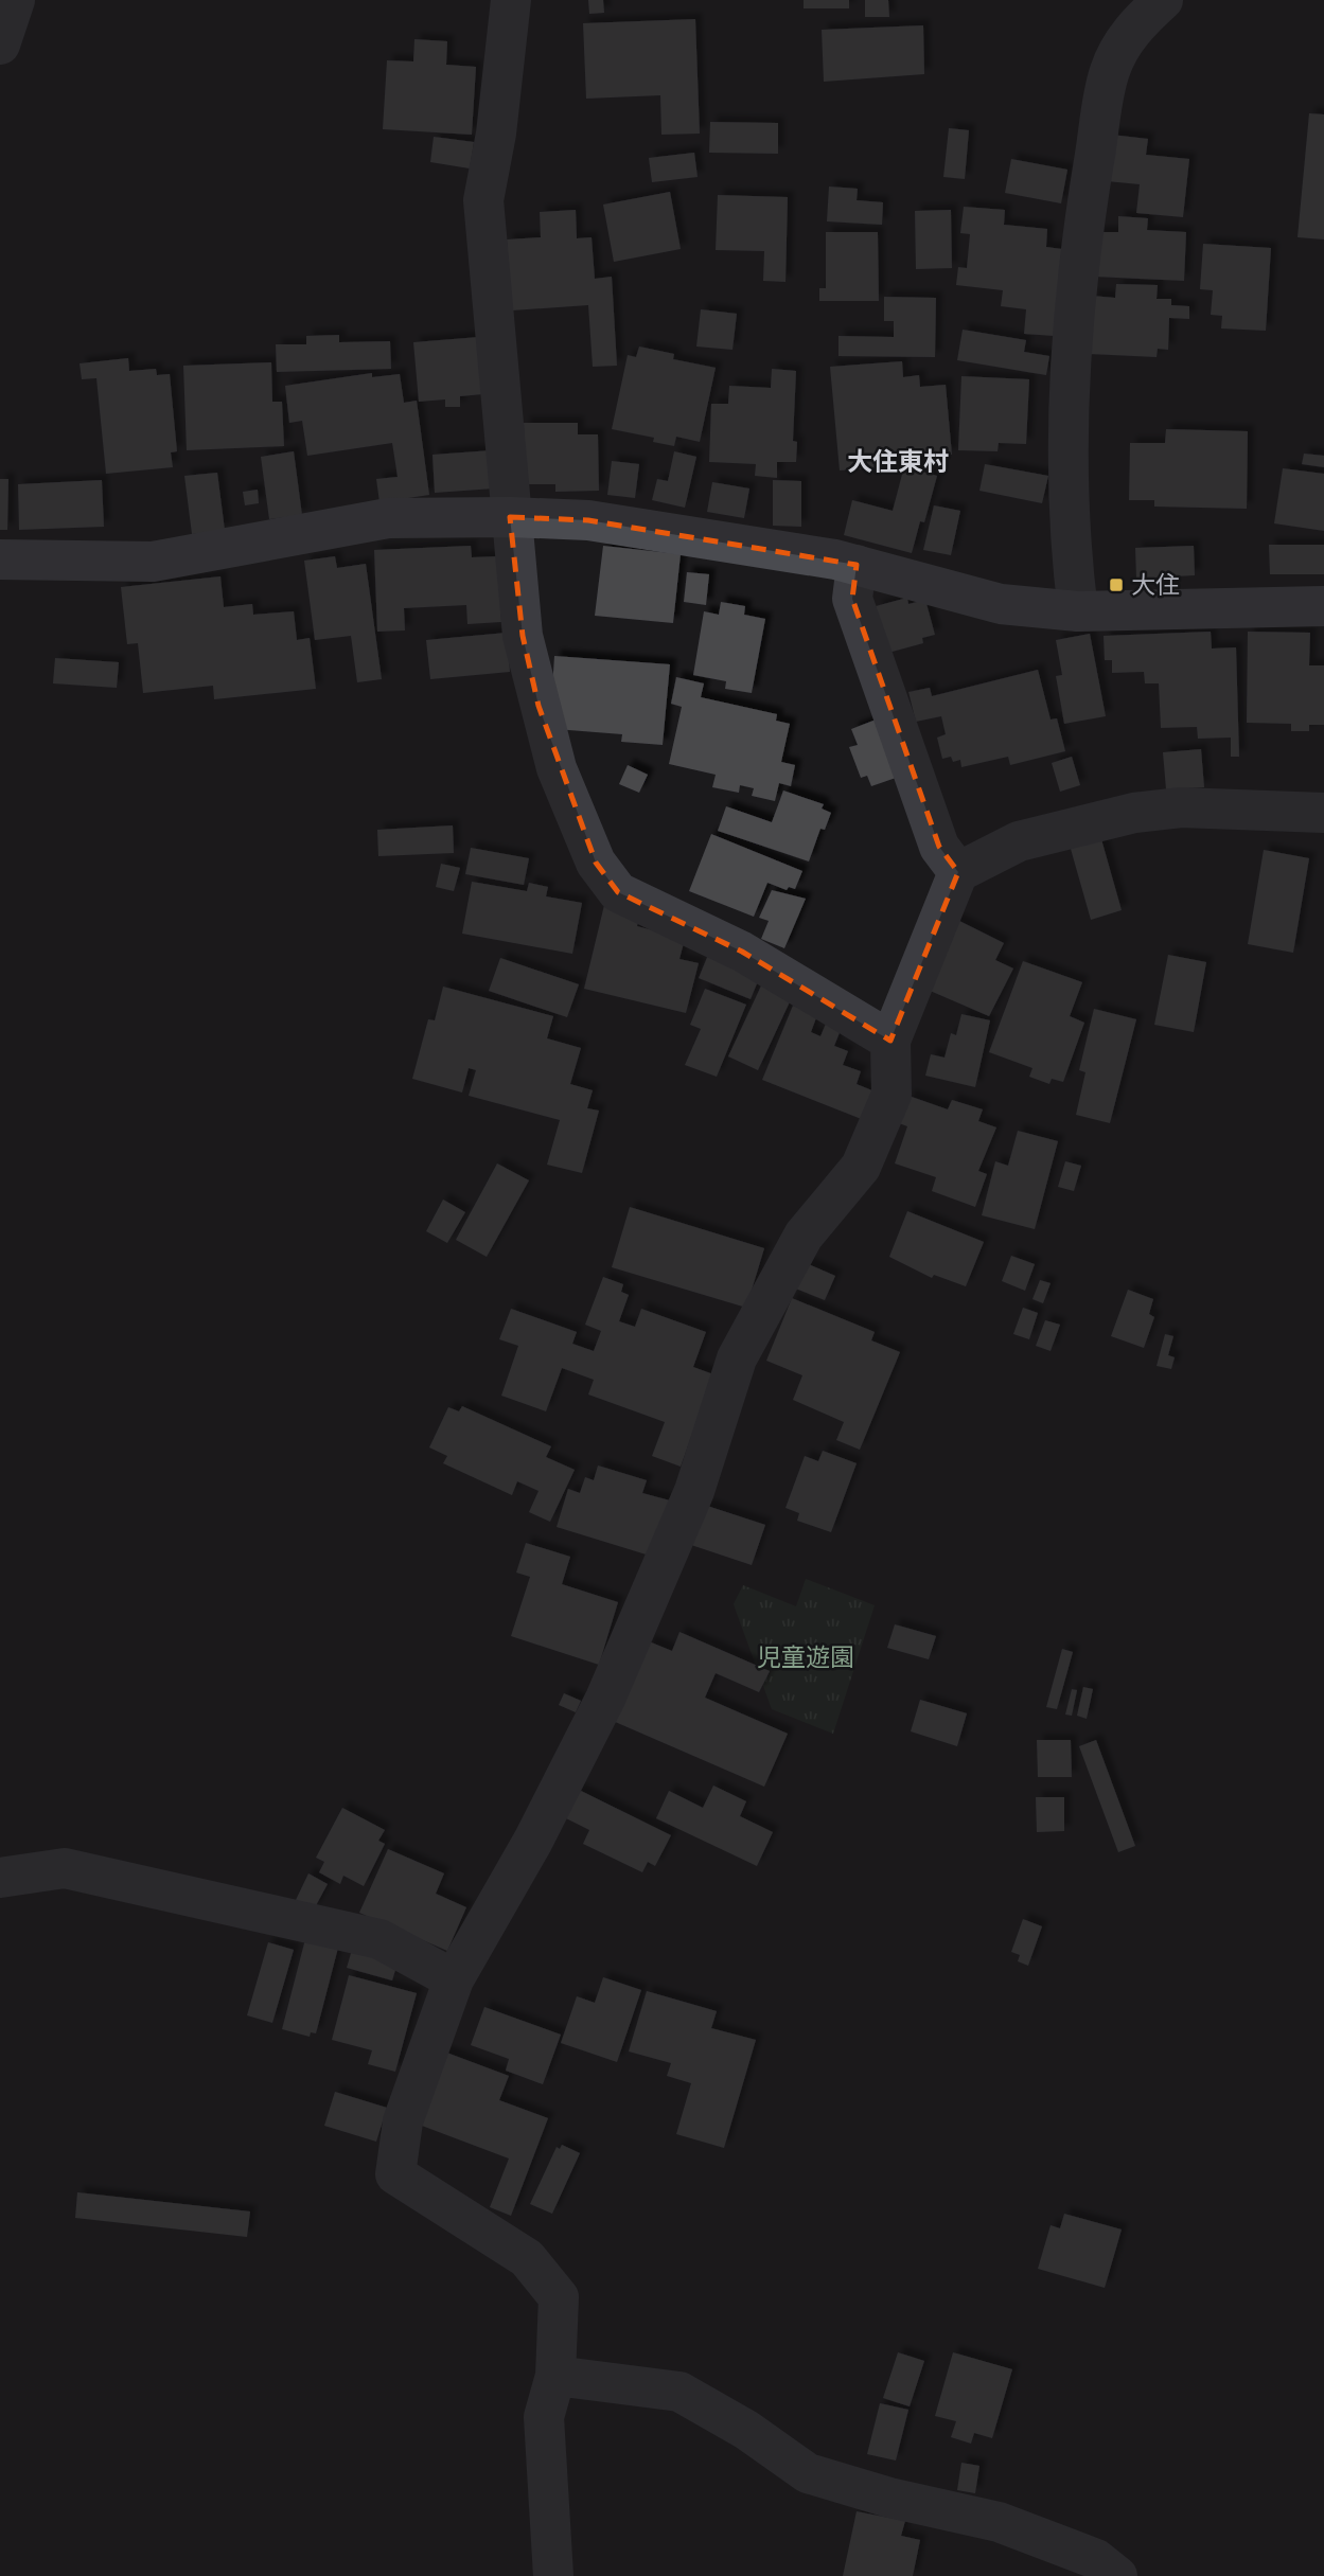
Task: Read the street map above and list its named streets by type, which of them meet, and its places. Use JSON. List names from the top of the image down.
{
  "districts": ["大住東村"],
  "parks": ["児童遊園"],
  "places": {
    "transit": ["大住"]
  }
}
